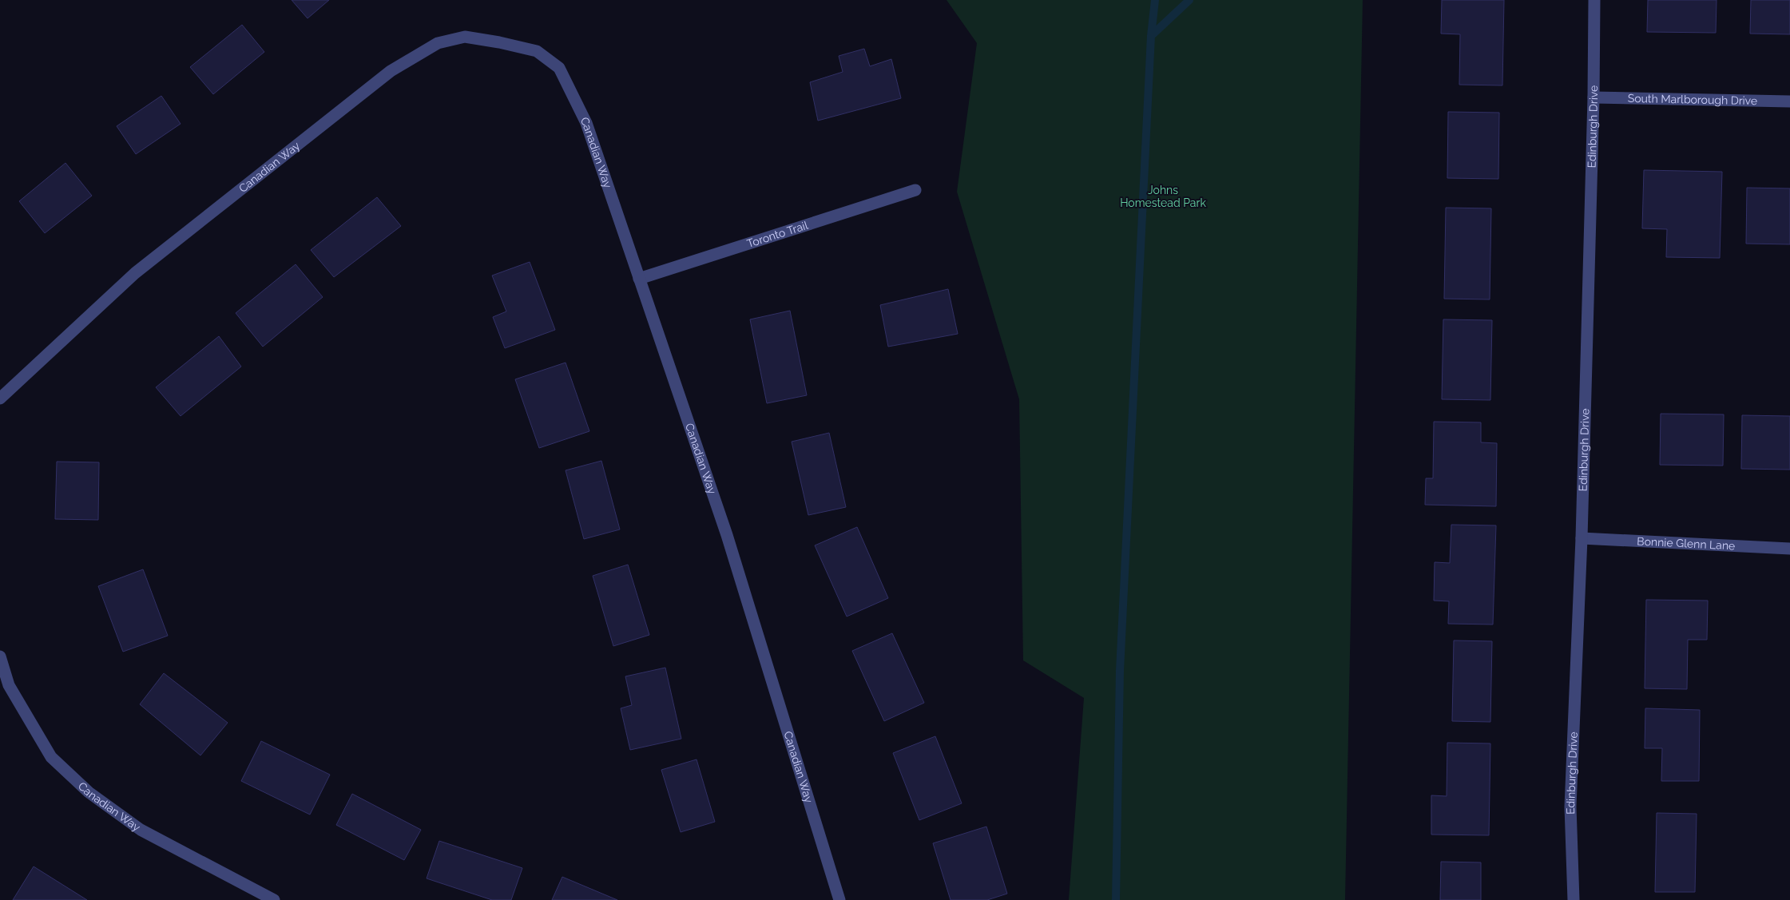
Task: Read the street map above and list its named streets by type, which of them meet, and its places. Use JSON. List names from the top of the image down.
{
  "streets": {
    "street": [
      "South Marlborough Drive",
      "Edinburgh Drive",
      "Canadian Way",
      "Toronto Trail",
      "Bonnie Glenn Lane"
    ]
  },
  "crossings": [
    ["South Marlborough Drive", "Edinburgh Drive"],
    ["Edinburgh Drive", "Bonnie Glenn Lane"],
    ["Canadian Way", "Toronto Trail"]
  ],
  "parks": ["Johns Homestead Park"]
}
